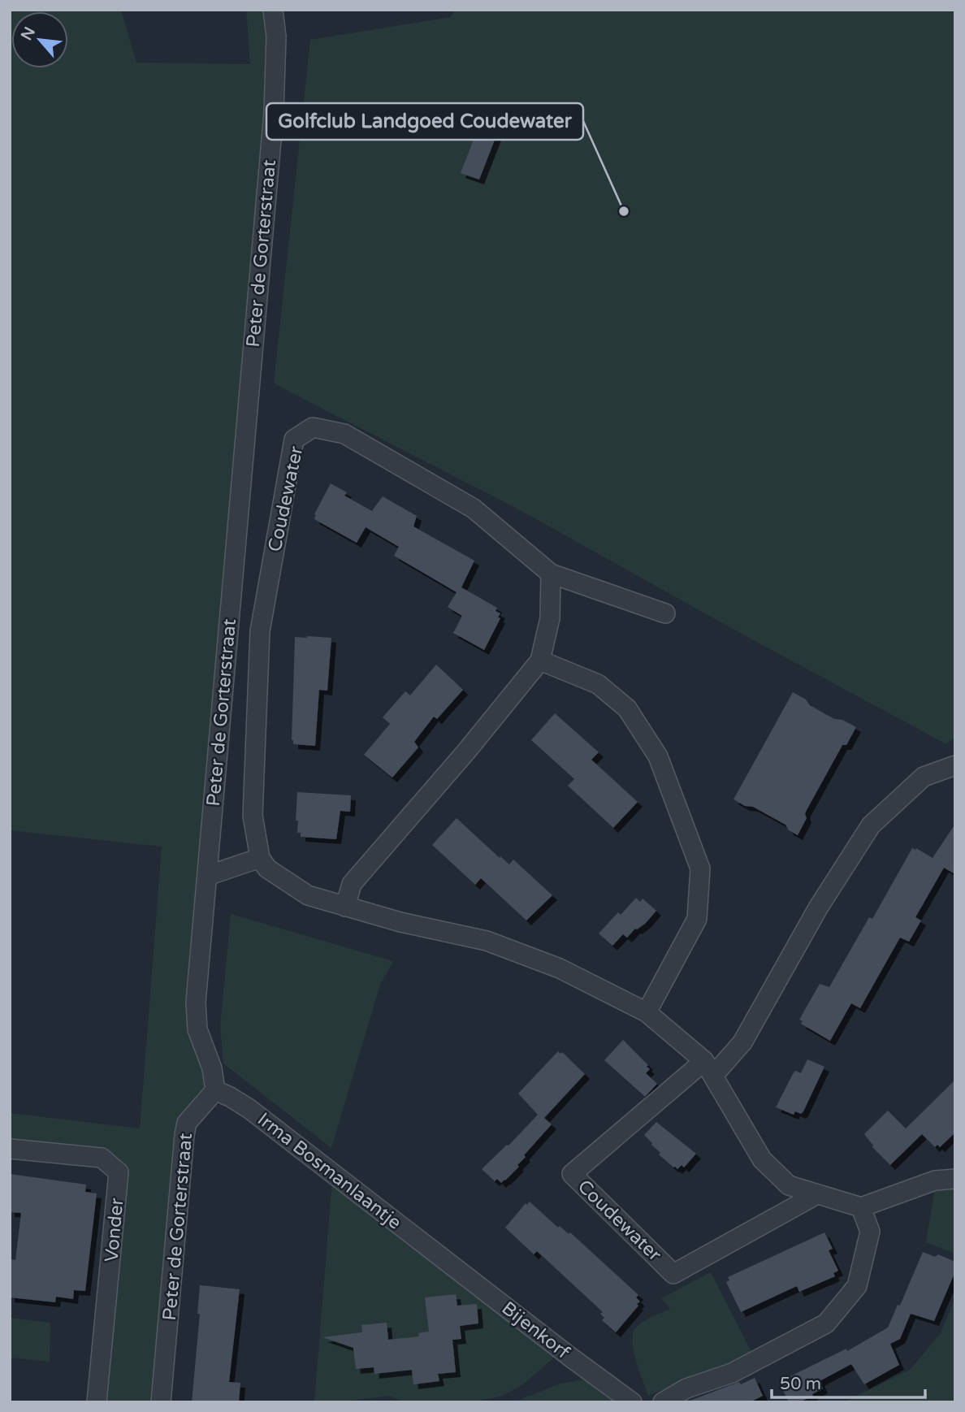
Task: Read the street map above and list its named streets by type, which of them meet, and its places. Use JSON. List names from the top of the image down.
{
  "streets": {
    "street": [
      "Peter de Gorterstraat",
      "Coudewater",
      "Irma Bosmanlaantje",
      "Vonder",
      "Bijenkorf"
    ]
  },
  "crossings": [
    ["Peter de Gorterstraat", "Irma Bosmanlaantje"],
    ["Irma Bosmanlaantje", "Bijenkorf"]
  ],
  "places": ["Golfclub Landgoed Coudewater"],
  "scale_bar": "50 m",
  "north": "top left"
}
